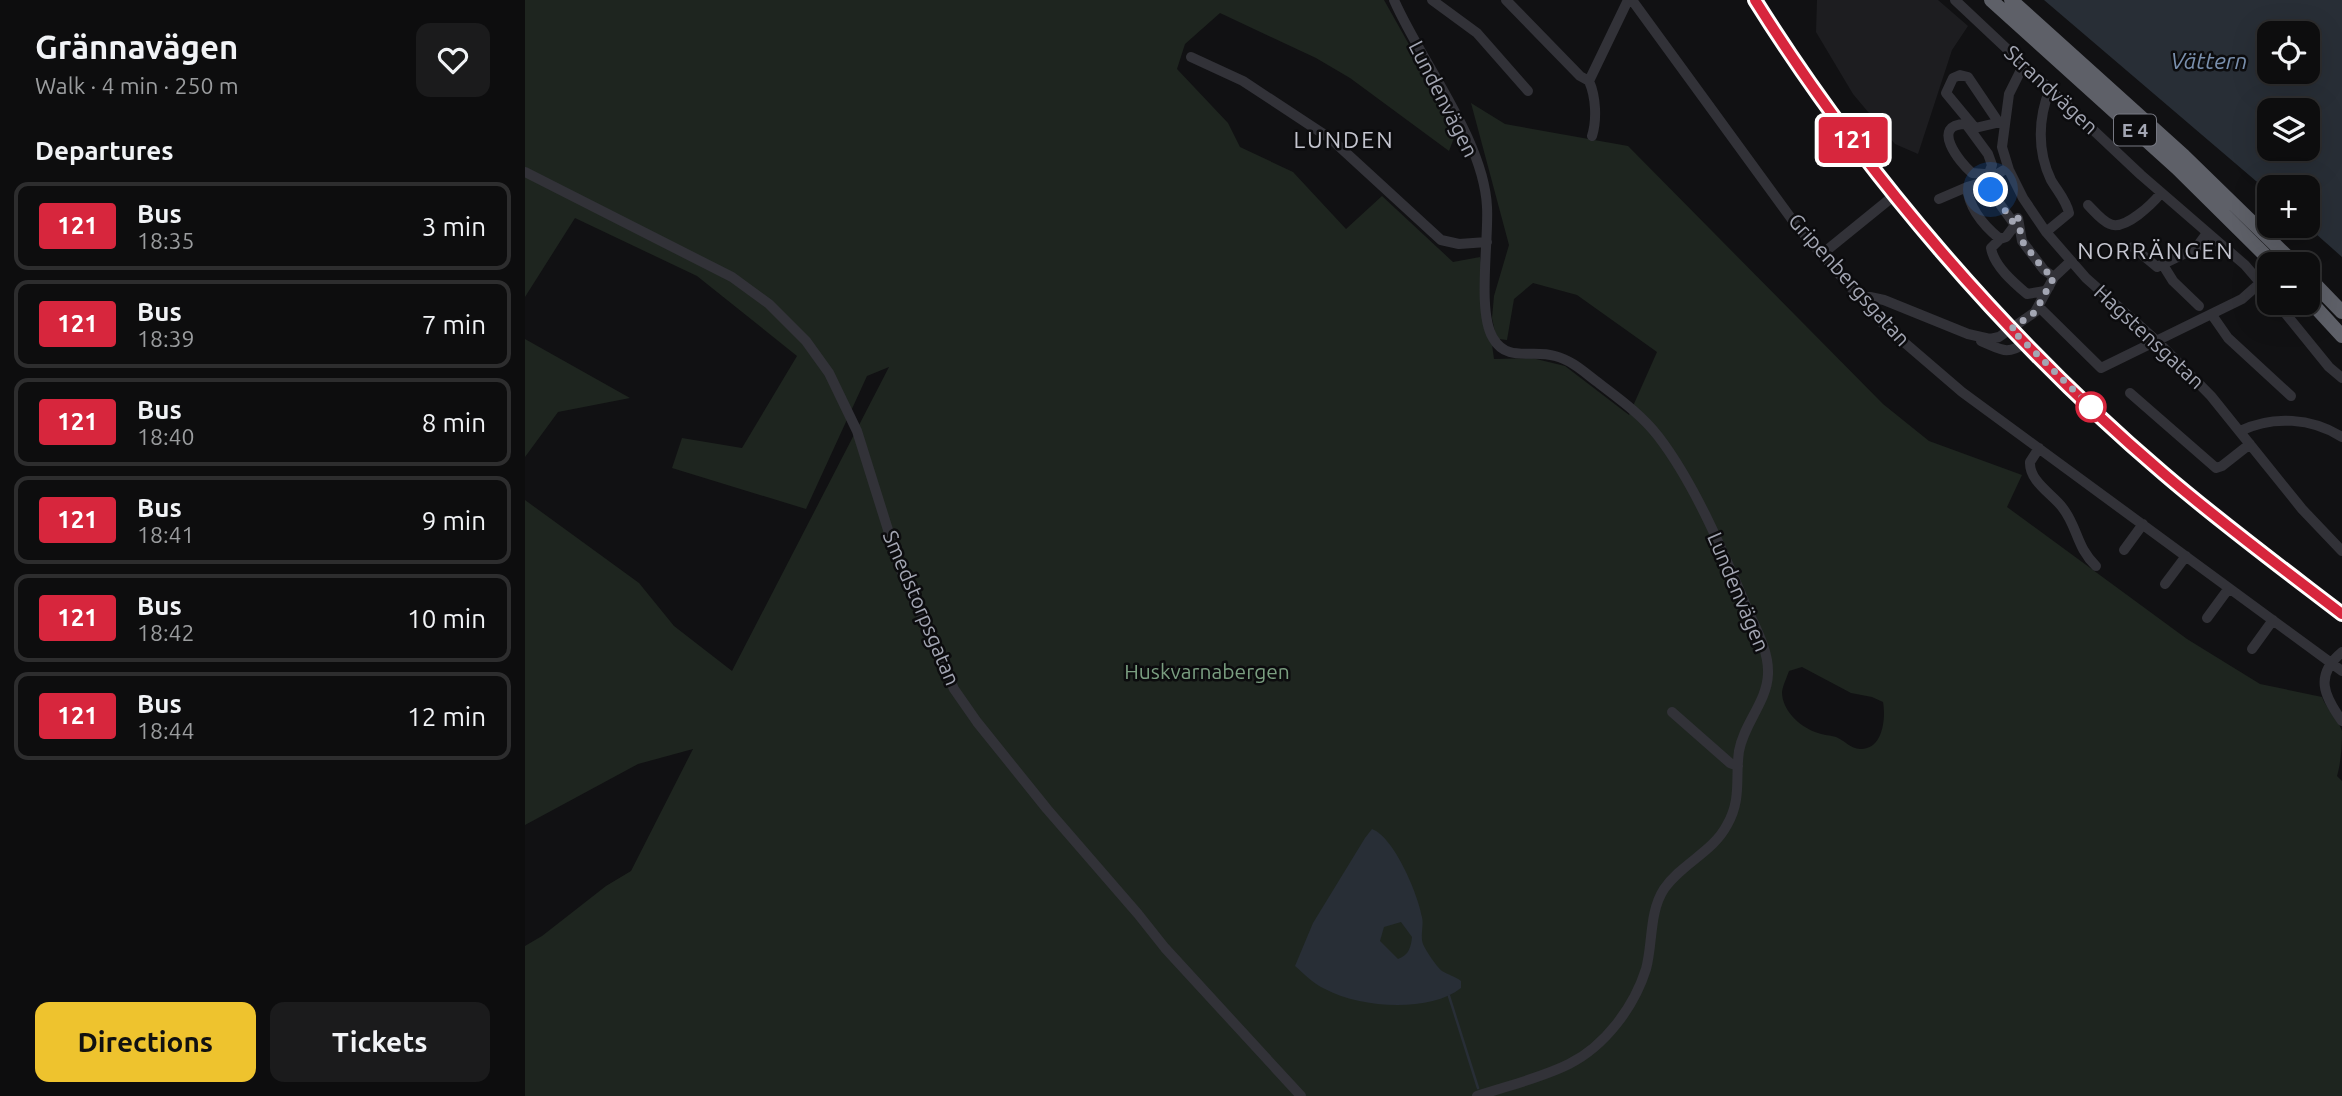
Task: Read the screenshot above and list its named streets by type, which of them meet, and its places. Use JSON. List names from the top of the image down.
{
  "streets": {
    "highway": ["E 4"],
    "street": [
      "Strandvägen",
      "Lundenvägen",
      "Gripenbergsgatan",
      "Hagstensgatan",
      "Smedstorpsgatan"
    ]
  },
  "crossings": [
    ["Strandvägen", "Hagstensgatan"]
  ],
  "districts": ["LUNDEN", "NORRÄNGEN"],
  "water": ["Vättern"],
  "parks": ["Huskvarnabergen"],
  "lines": ["bus line 121"],
  "page": {
    "heading": [
      ["Grännavägen", "Walk · 4 min · 250 m"],
      "Departures"
    ],
    "on_map": "121",
    "map_buttons": ["+", "−"],
    "list": [
      {
        "mark": "121",
        "name": "Bus",
        "note": "18:35",
        "value": "3 min"
      },
      {
        "mark": "121",
        "name": "Bus",
        "note": "18:39",
        "value": "7 min"
      },
      {
        "mark": "121",
        "name": "Bus",
        "note": "18:40",
        "value": "8 min"
      },
      {
        "mark": "121",
        "name": "Bus",
        "note": "18:41",
        "value": "9 min"
      },
      {
        "mark": "121",
        "name": "Bus",
        "note": "18:42",
        "value": "10 min"
      },
      {
        "mark": "121",
        "name": "Bus",
        "note": "18:44",
        "value": "12 min"
      }
    ],
    "buttons": ["Directions", "Tickets"]
  }
}
